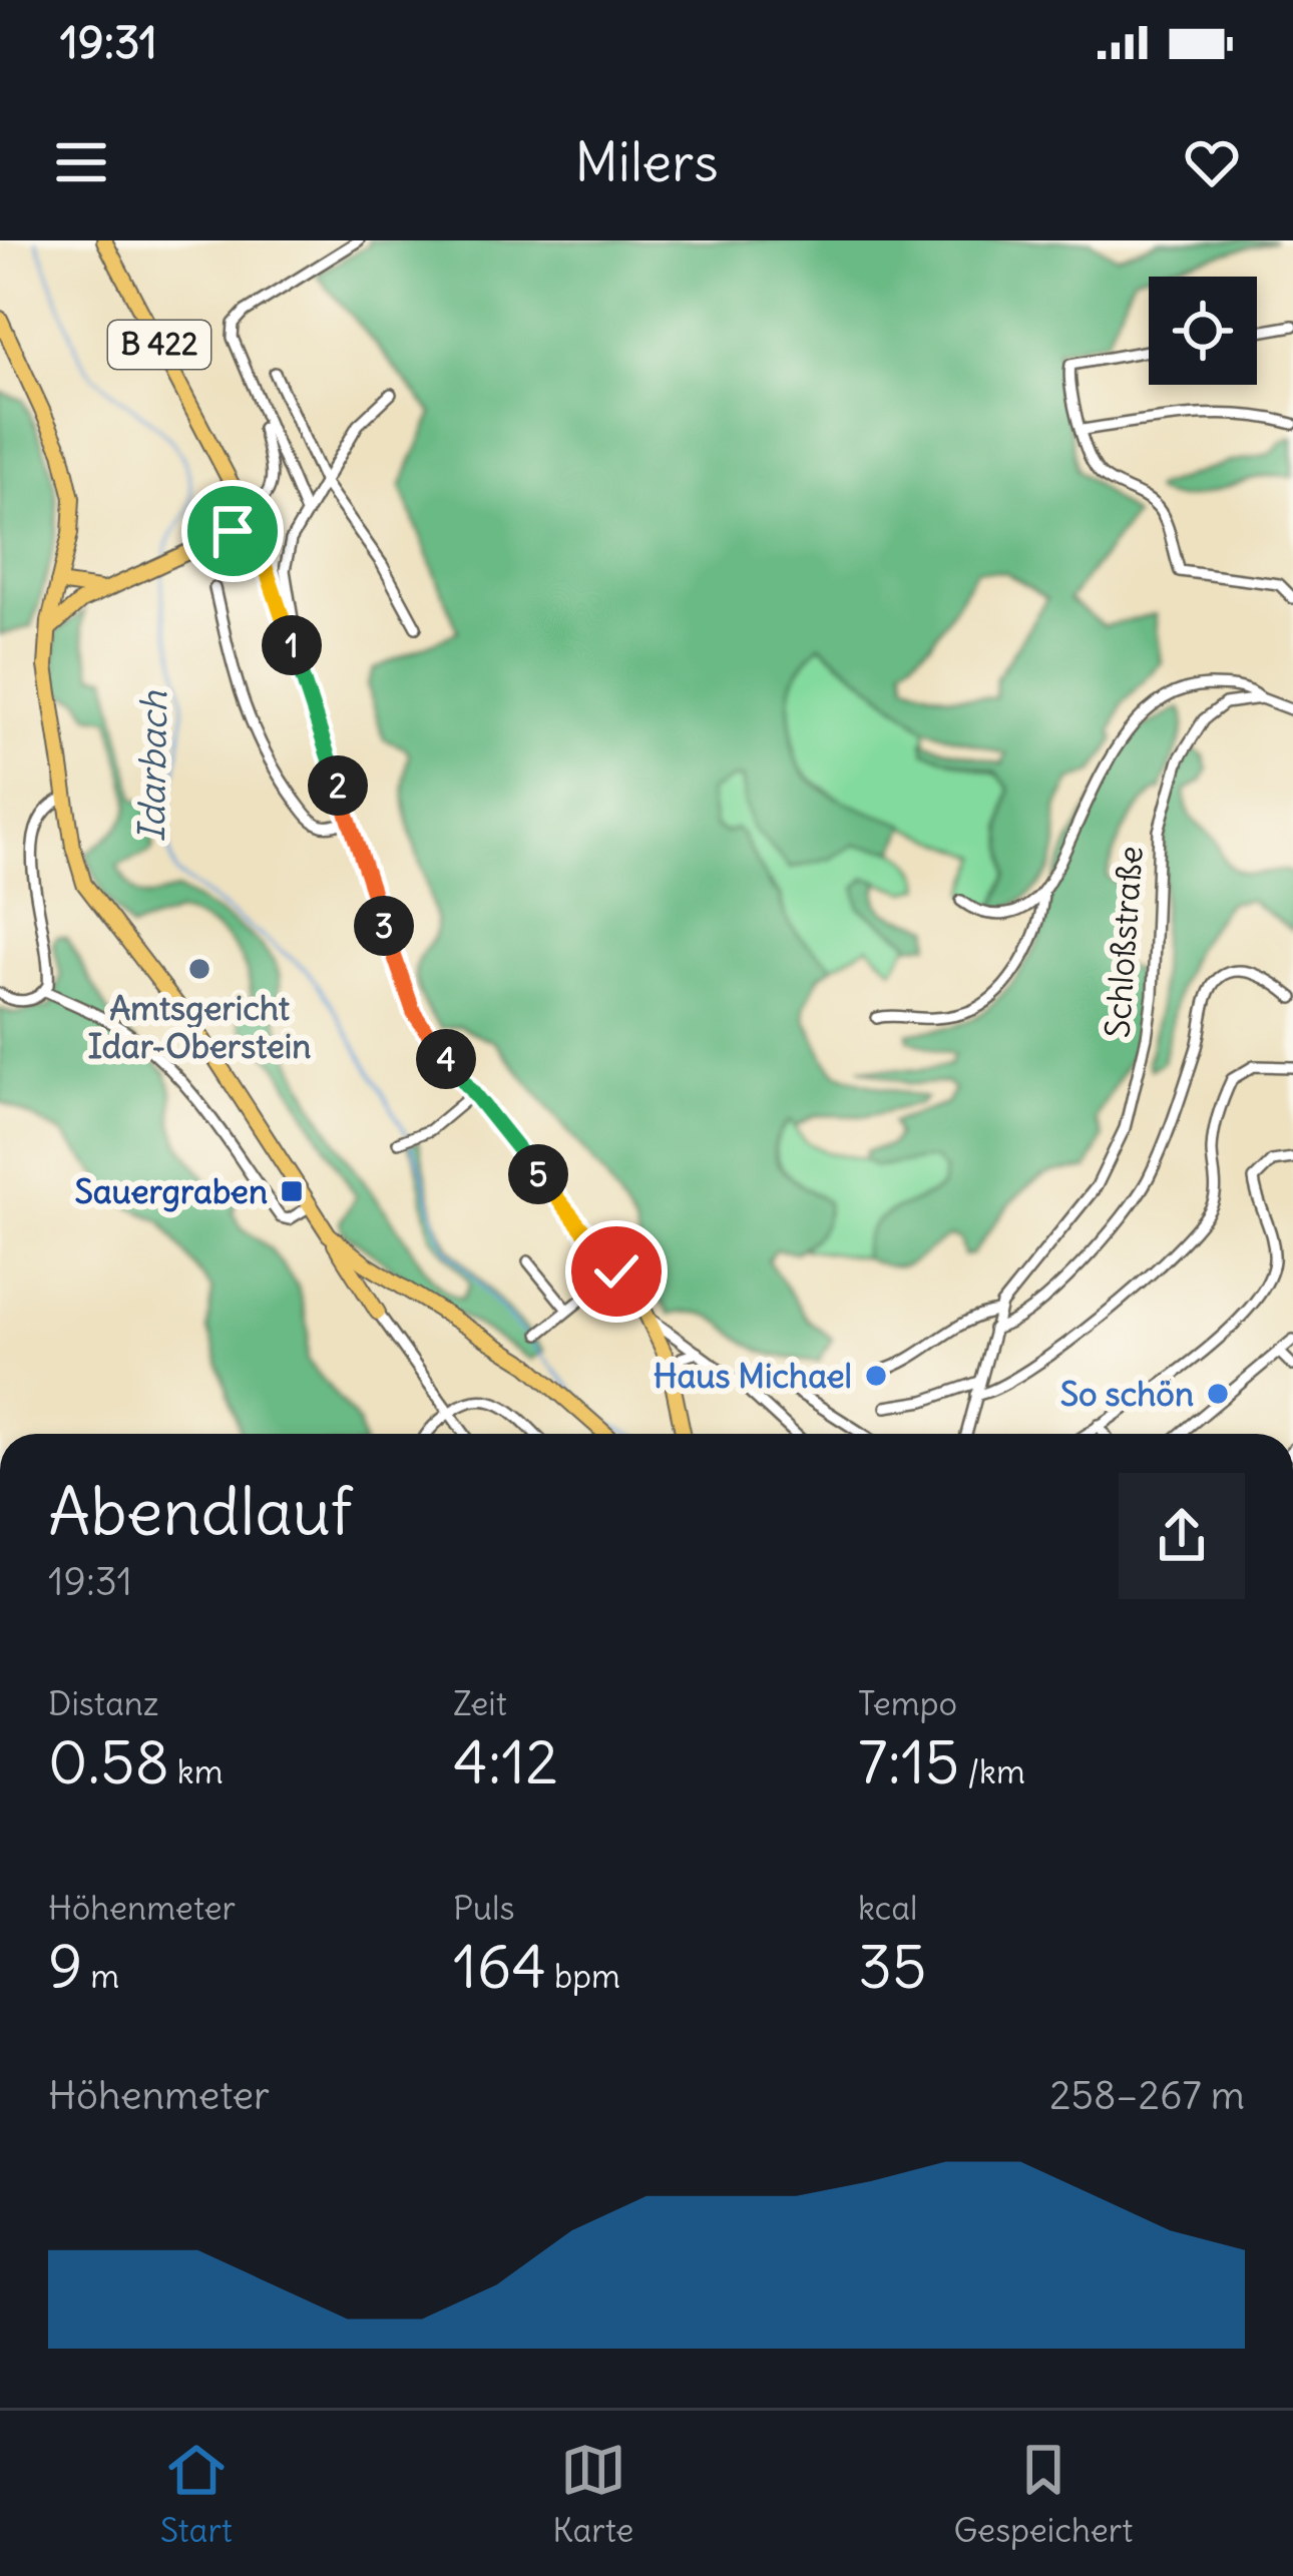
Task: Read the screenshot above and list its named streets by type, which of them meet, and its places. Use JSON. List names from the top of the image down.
{
  "streets": {
    "main road": ["B 422"],
    "street": ["Schloßstraße"]
  },
  "water": ["Idarbach"],
  "places": {
    "other": ["Amtsgericht Idar-Oberstein", "Haus Michael", "So schön"],
    "transit": ["Sauergraben"]
  },
  "page": {
    "status": "19:31",
    "header": "Milers",
    "pins": [
      "1",
      "2",
      "3",
      "4",
      "5"
    ],
    "heading": ["Abendlauf", "19:31"],
    "stats": [
      ["Distanz", "0.58 km"],
      ["Zeit", "4:12"],
      ["Tempo", "7:15 /km"],
      ["Höhenmeter", "9 m"],
      ["Puls", "164 bpm"],
      ["kcal", "35"]
    ],
    "chart": ["Höhenmeter", "258–267 m"],
    "tabs": ["Start", "Karte", "Gespeichert"]
  }
}
